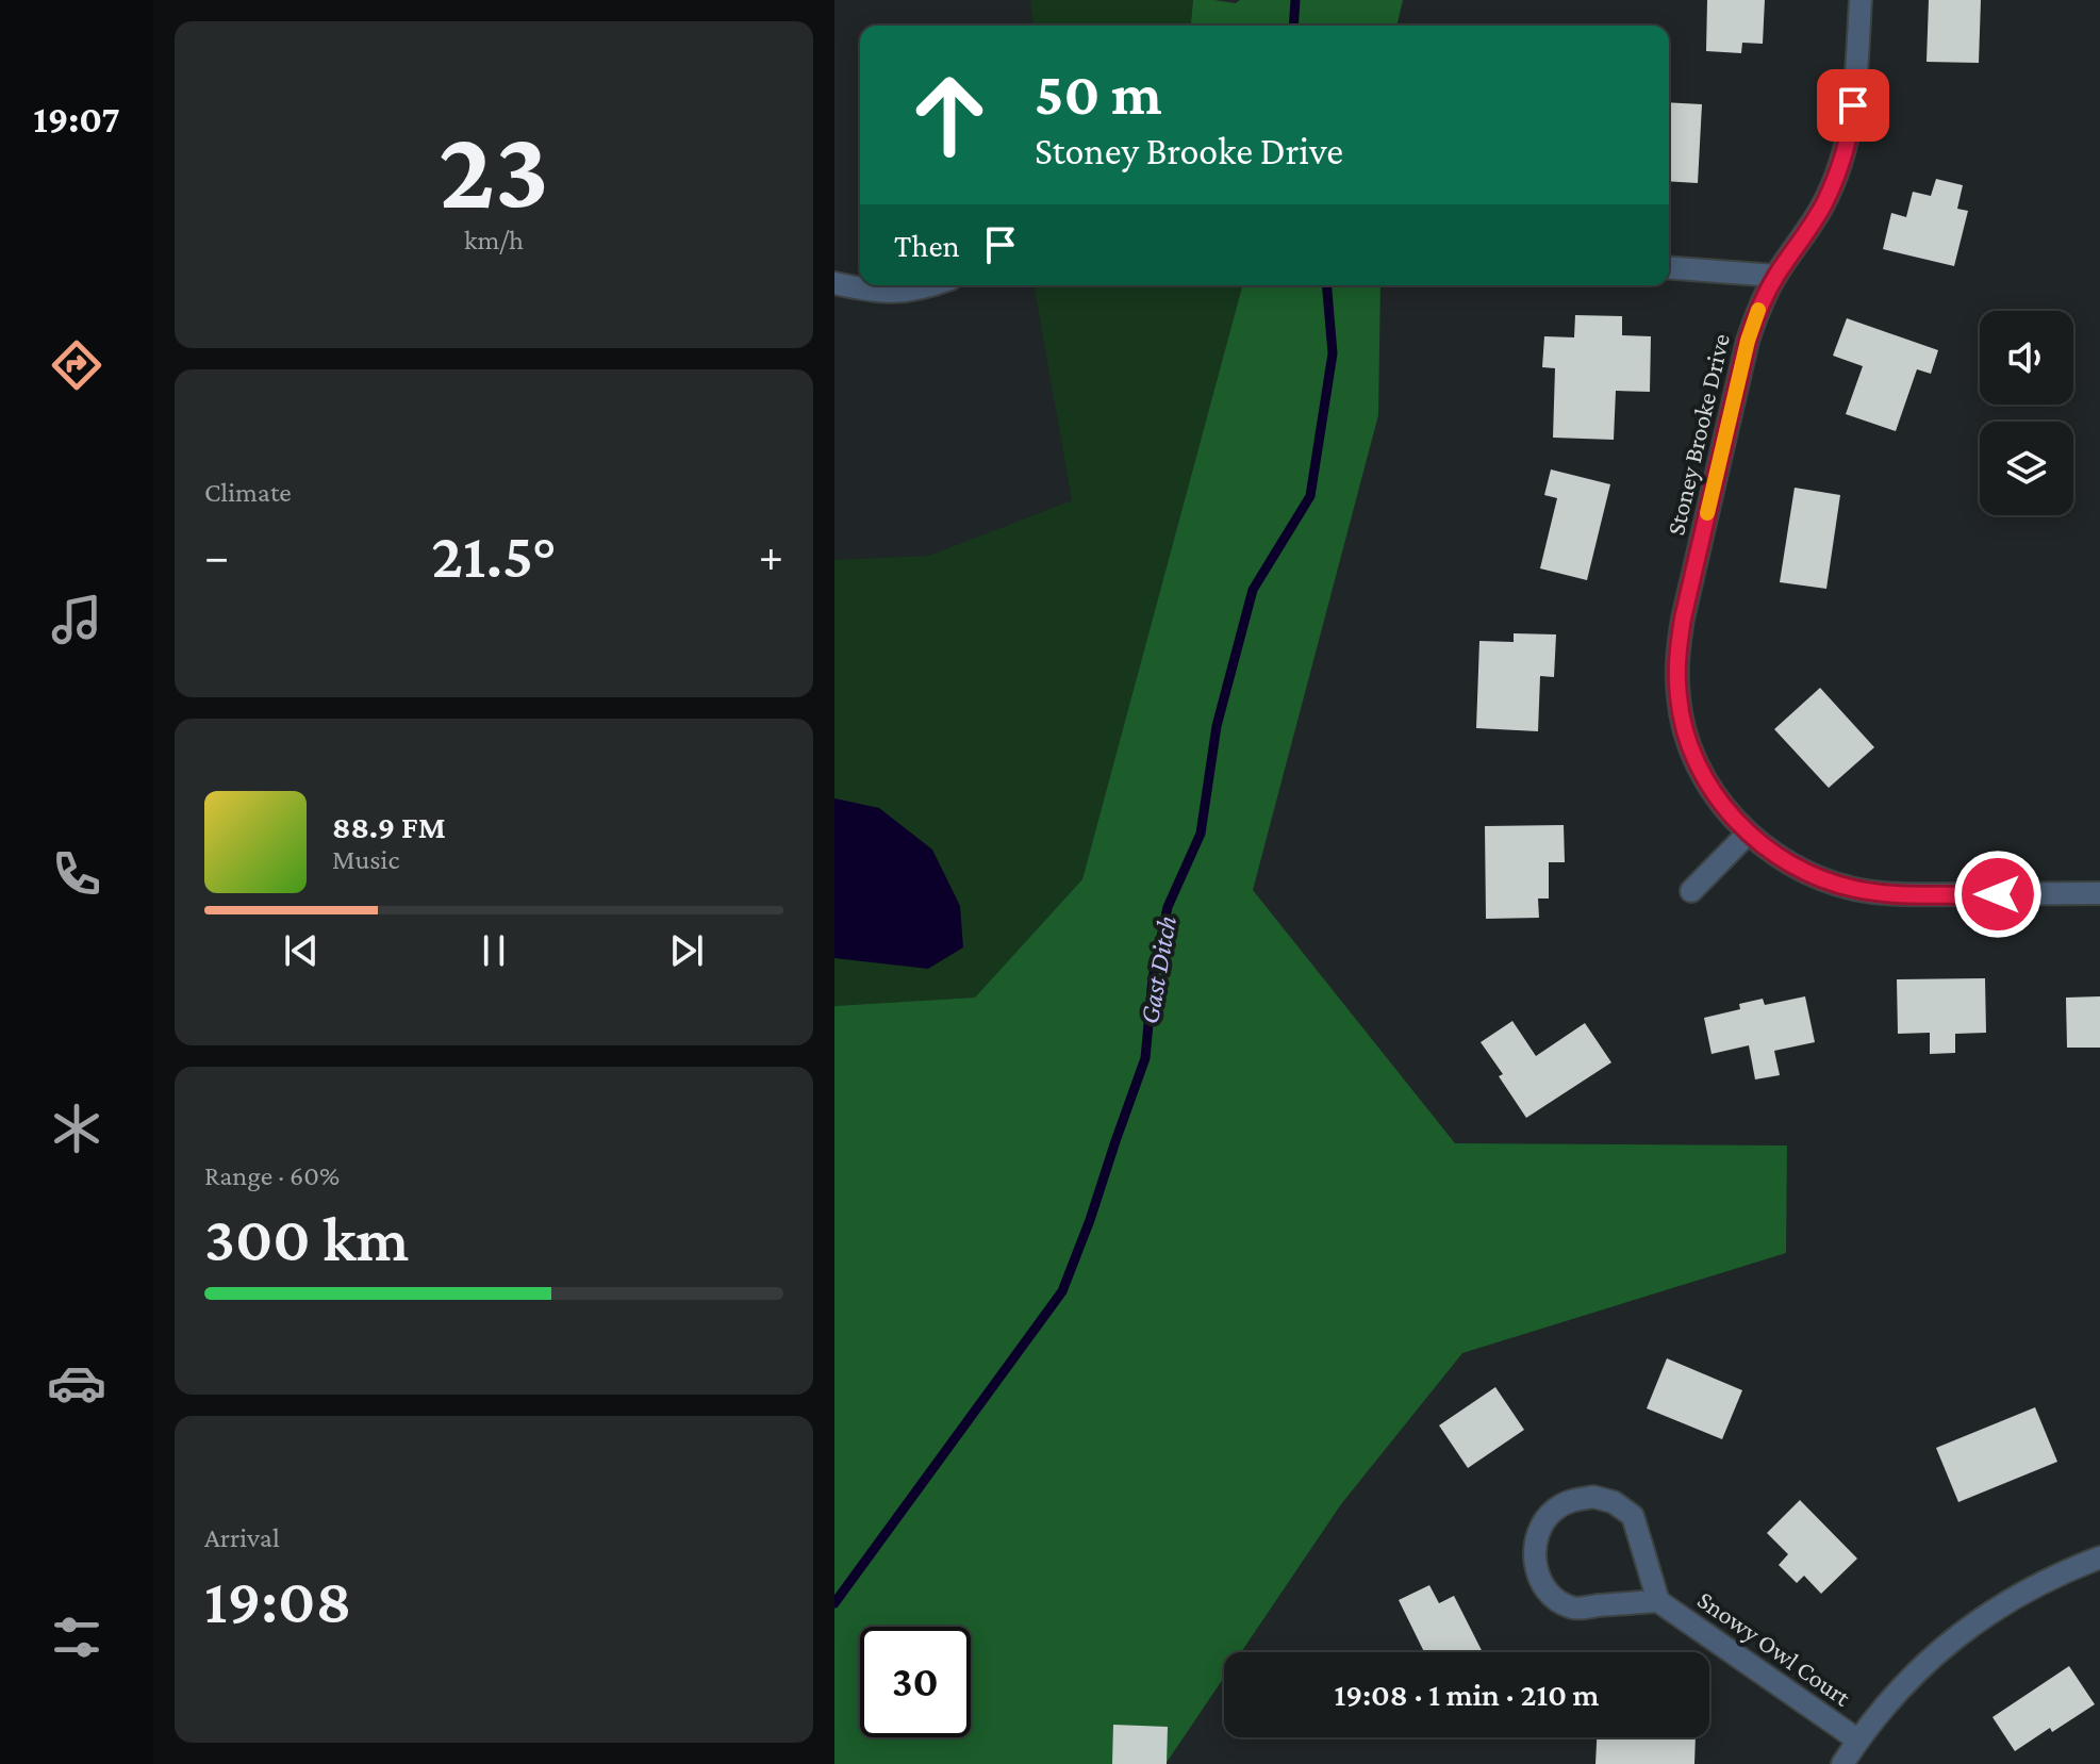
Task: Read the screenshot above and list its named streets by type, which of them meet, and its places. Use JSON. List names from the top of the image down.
{
  "streets": {
    "street": ["Stoney Brooke Drive", "Snowy Owl Court"]
  },
  "water": ["Gast Ditch"],
  "page": {
    "tabs": "19:07",
    "tile": [
      ["23", "km/h"],
      "Climate",
      ["Range · 60%", "300 km"],
      ["Arrival", "19:08"]
    ],
    "turn": ["50 m", "Stoney Brooke Drive"],
    "then": "Then",
    "heat": ["−", "21.5°", "+"],
    "song": ["88.9 FM", "Music"],
    "limit": "30",
    "trip": "19:08 · 1 min · 210 m"
  }
}
